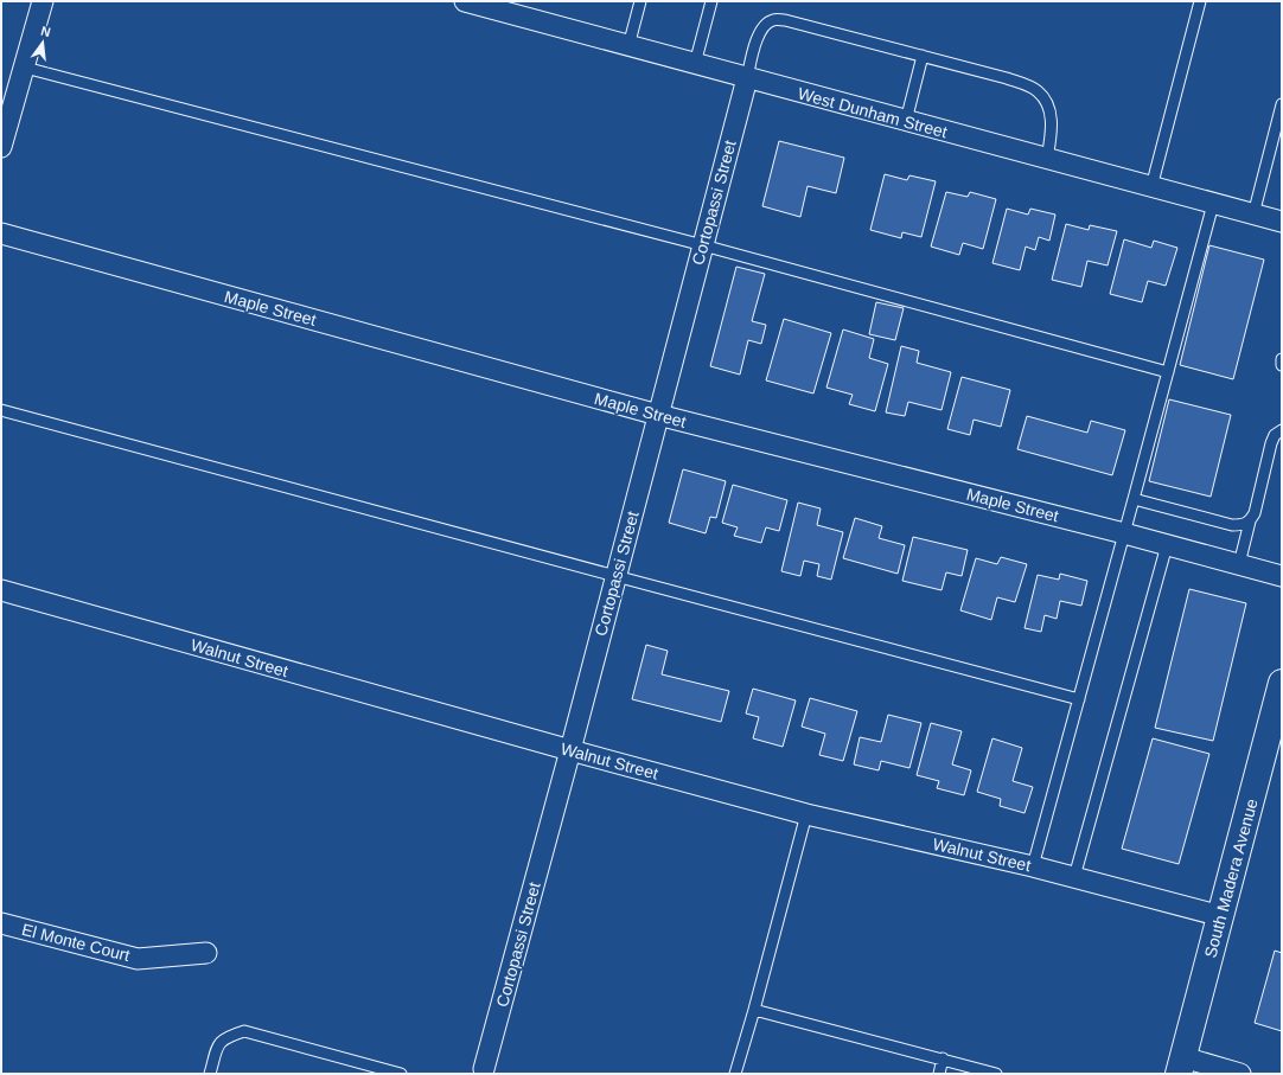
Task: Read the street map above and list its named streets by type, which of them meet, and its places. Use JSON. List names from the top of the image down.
{
  "streets": {
    "main road": ["South Madera Avenue"],
    "street": [
      "West Dunham Street",
      "Cortopassi Street",
      "Maple Street",
      "Walnut Street",
      "El Monte Court"
    ]
  },
  "crossings": [
    ["West Dunham Street", "Cortopassi Street"],
    ["Cortopassi Street", "Maple Street"],
    ["Cortopassi Street", "Walnut Street"],
    ["Walnut Street", "South Madera Avenue"]
  ],
  "north": "top"
}
